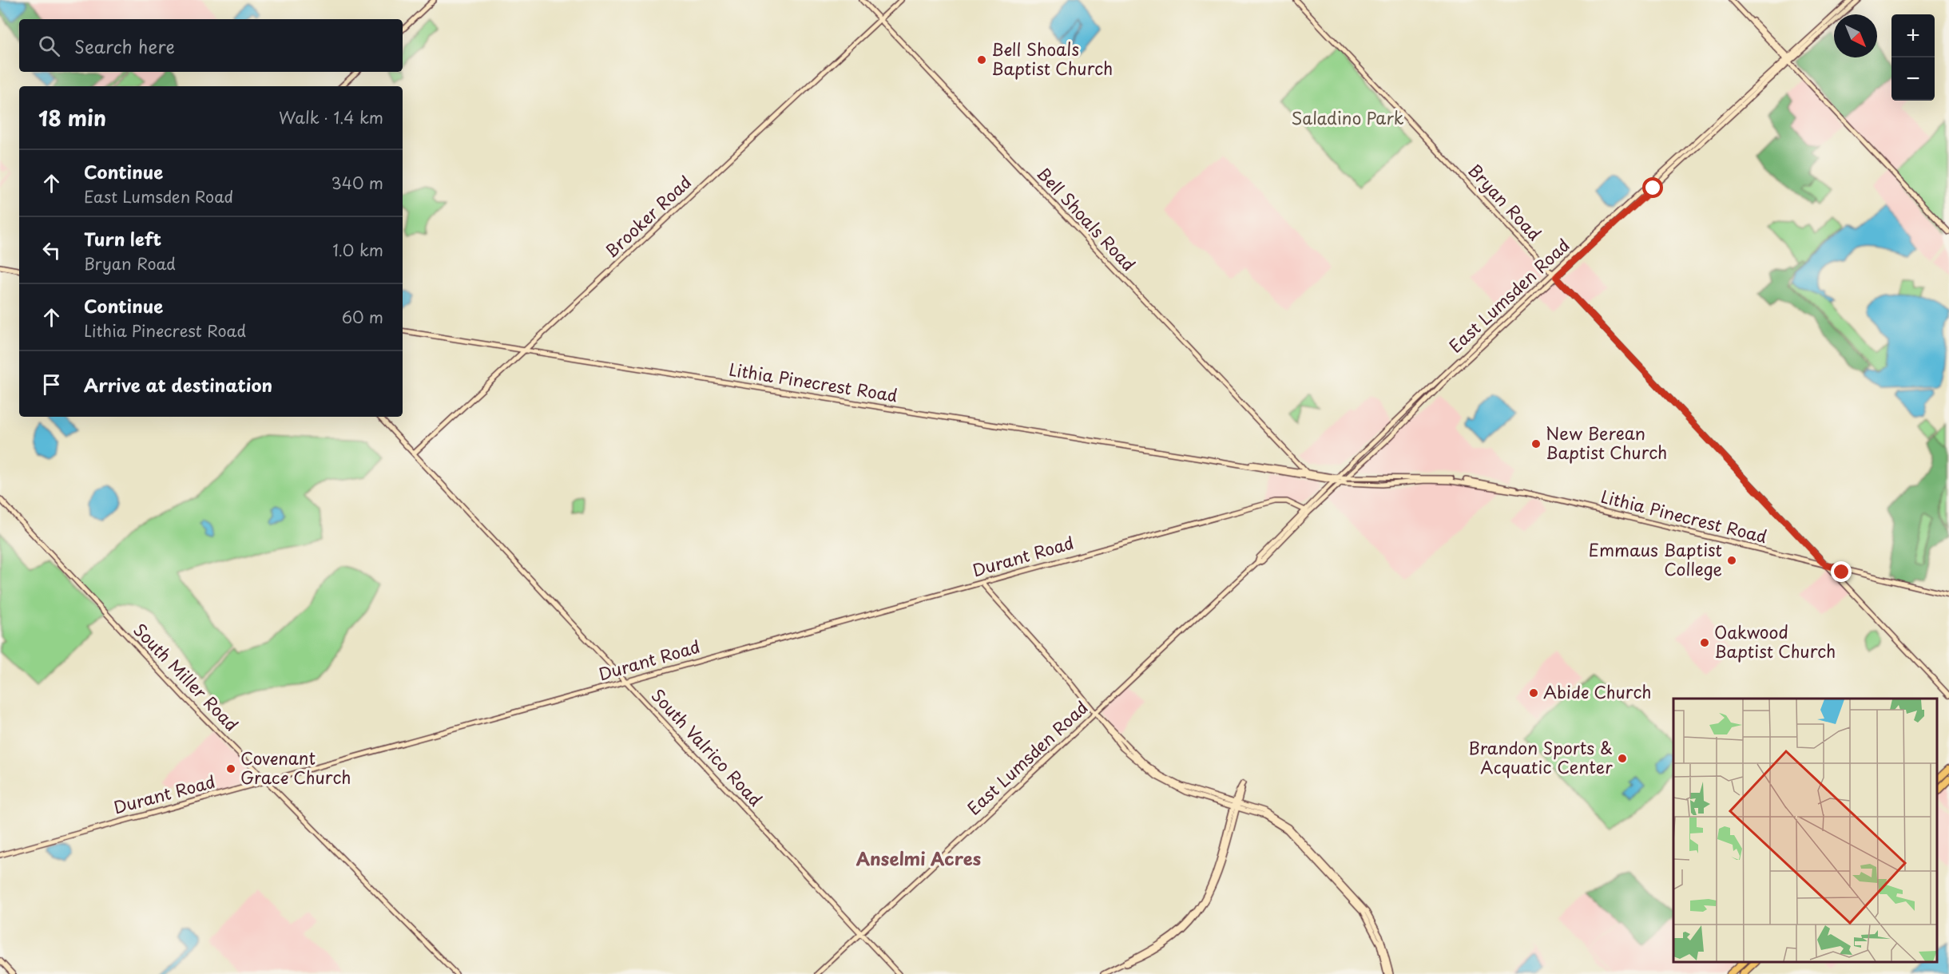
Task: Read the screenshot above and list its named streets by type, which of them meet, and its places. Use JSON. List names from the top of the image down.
{
  "streets": {
    "street": [
      "Bryan Road",
      "Brooker Road",
      "Bell Shoals Road",
      "East Lumsden Road",
      "Lithia Pinecrest Road",
      "Durant Road",
      "South Miller Road",
      "South Valrico Road"
    ]
  },
  "crossings": [
    ["Bryan Road", "East Lumsden Road"],
    ["Bryan Road", "Lithia Pinecrest Road"],
    ["Brooker Road", "Bell Shoals Road"],
    ["Brooker Road", "Lithia Pinecrest Road"],
    ["Brooker Road", "South Valrico Road"],
    ["Bell Shoals Road", "Lithia Pinecrest Road"],
    ["East Lumsden Road", "Lithia Pinecrest Road"],
    ["East Lumsden Road", "Durant Road"],
    ["East Lumsden Road", "South Valrico Road"],
    ["Durant Road", "South Miller Road"],
    ["Durant Road", "South Valrico Road"]
  ],
  "districts": ["Anselmi Acres"],
  "parks": ["Saladino Park"],
  "places": [
    "Bell Shoals Baptist Church",
    "New Berean Baptist Church",
    "Emmaus Baptist College",
    "Oakwood Baptist Church",
    "Abide Church",
    "Brandon Sports & Acquatic Center",
    "Covenant Grace Church"
  ],
  "north": "bottom right",
  "page": {
    "map_buttons": ["+", "−"],
    "search": "Search here",
    "heading": ["18 min", "Walk · 1.4 km"],
    "list": [
      ["Continue", "East Lumsden Road", "340 m"],
      ["Turn left", "Bryan Road", "1.0 km"],
      ["Continue", "Lithia Pinecrest Road", "60 m"],
      "Arrive at destination"
    ]
  }
}
